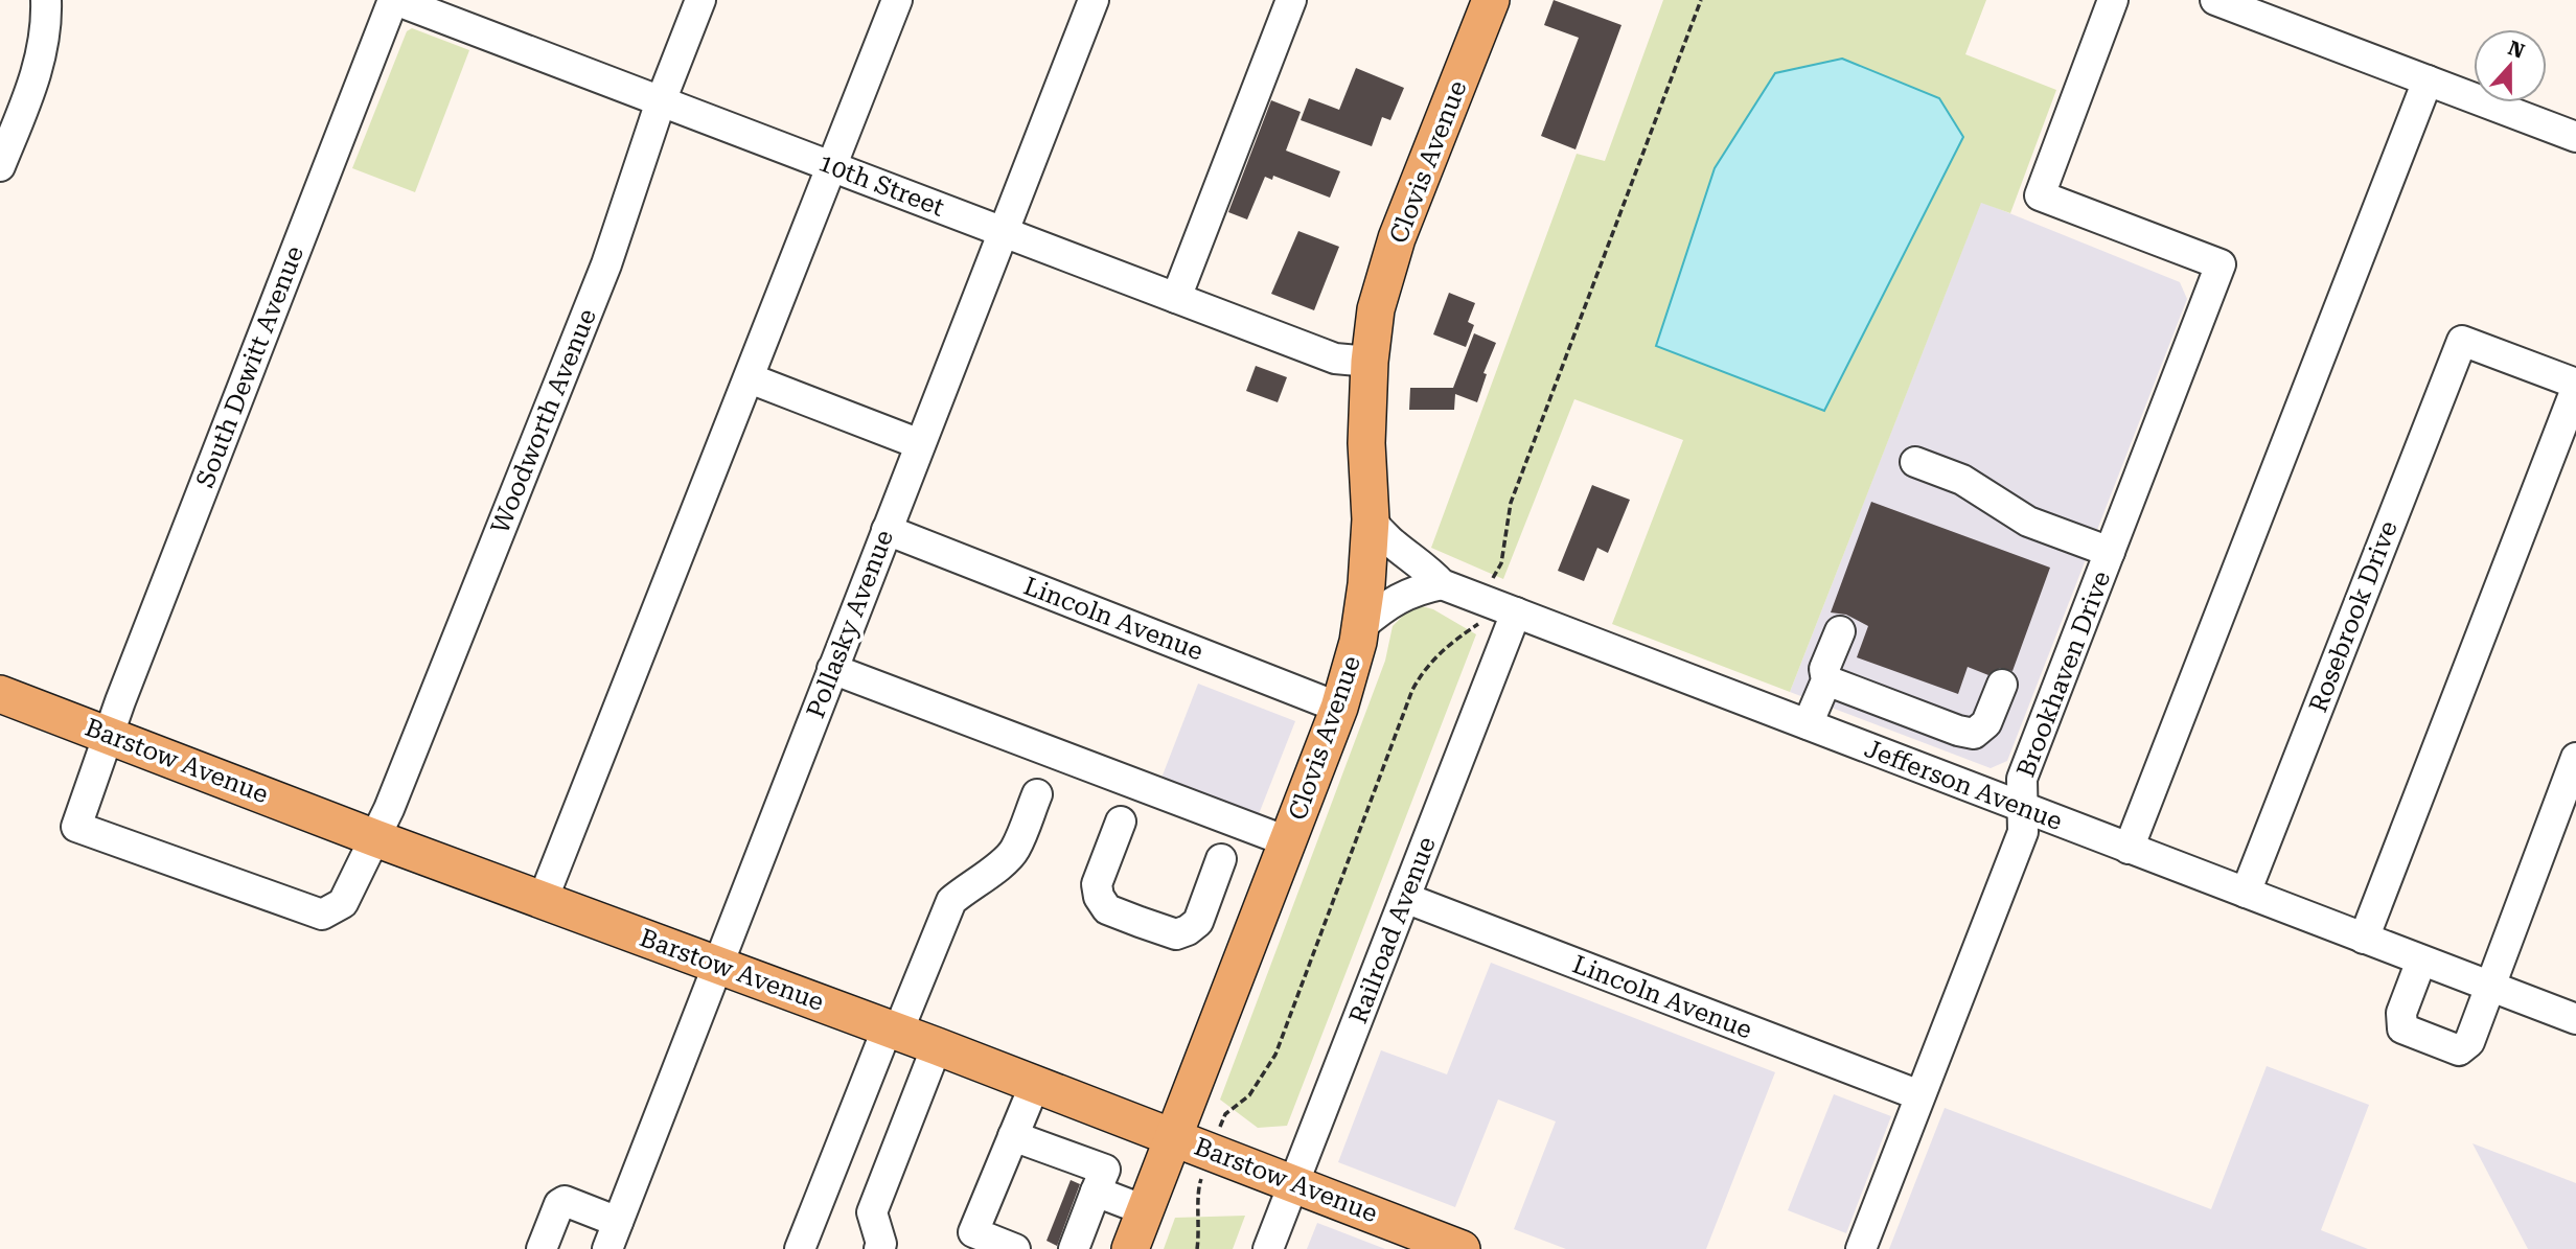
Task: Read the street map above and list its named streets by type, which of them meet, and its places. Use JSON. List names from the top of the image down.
{
  "streets": {
    "main road": ["Clovis Avenue", "Barstow Avenue"],
    "street": [
      "10th Street",
      "South Dewitt Avenue",
      "Woodworth Avenue",
      "Rosebrook Drive",
      "Lincoln Avenue",
      "Pollasky Avenue",
      "Brookhaven Drive",
      "Jefferson Avenue",
      "Railroad Avenue"
    ]
  },
  "crossings": [
    ["Clovis Avenue", "10th Street"],
    ["Clovis Avenue", "Lincoln Avenue"],
    ["Clovis Avenue", "Barstow Avenue"],
    ["Clovis Avenue", "Jefferson Avenue"],
    ["10th Street", "South Dewitt Avenue"],
    ["10th Street", "Woodworth Avenue"],
    ["10th Street", "Pollasky Avenue"],
    ["South Dewitt Avenue", "Woodworth Avenue"],
    ["South Dewitt Avenue", "Barstow Avenue"],
    ["Woodworth Avenue", "Barstow Avenue"],
    ["Rosebrook Drive", "Jefferson Avenue"],
    ["Lincoln Avenue", "Pollasky Avenue"],
    ["Lincoln Avenue", "Brookhaven Drive"],
    ["Lincoln Avenue", "Railroad Avenue"],
    ["Pollasky Avenue", "Barstow Avenue"],
    ["Brookhaven Drive", "Jefferson Avenue"],
    ["Barstow Avenue", "Railroad Avenue"],
    ["Jefferson Avenue", "Railroad Avenue"]
  ],
  "north": "top"
}
